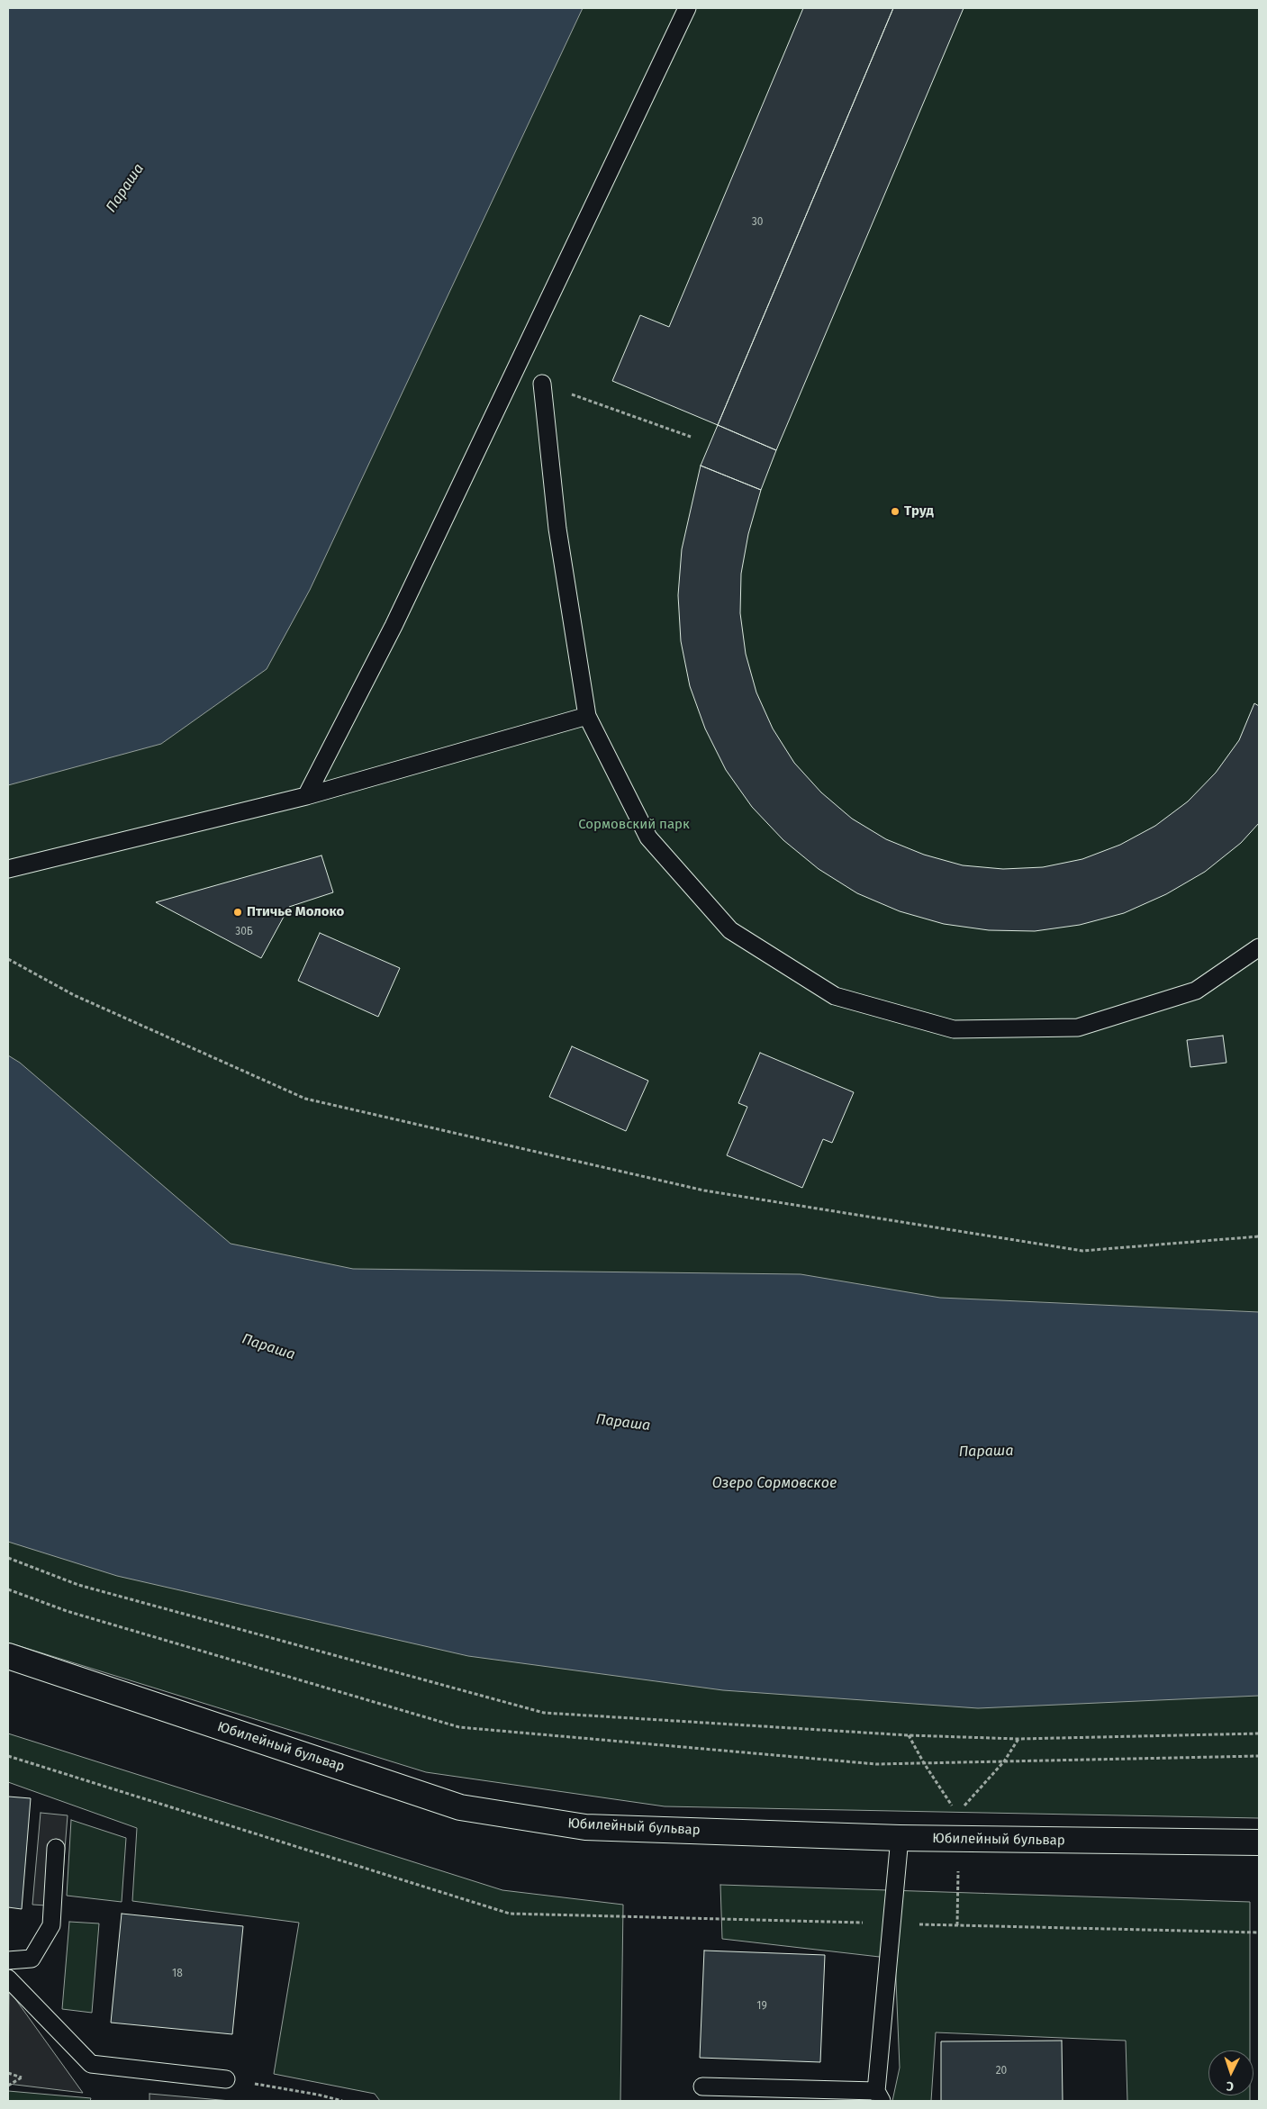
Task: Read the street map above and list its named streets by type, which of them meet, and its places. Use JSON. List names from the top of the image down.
{
  "streets": {
    "street": ["Юбилейный бульвар"]
  },
  "water": ["Параша", "Озеро Сормовское"],
  "parks": ["Сормовский парк"],
  "places": ["Труд", "Птичье Молоко"],
  "house_numbers": [
    "30",
    "30Б",
    "18",
    "19",
    "20"
  ],
  "north": "bottom"
}
